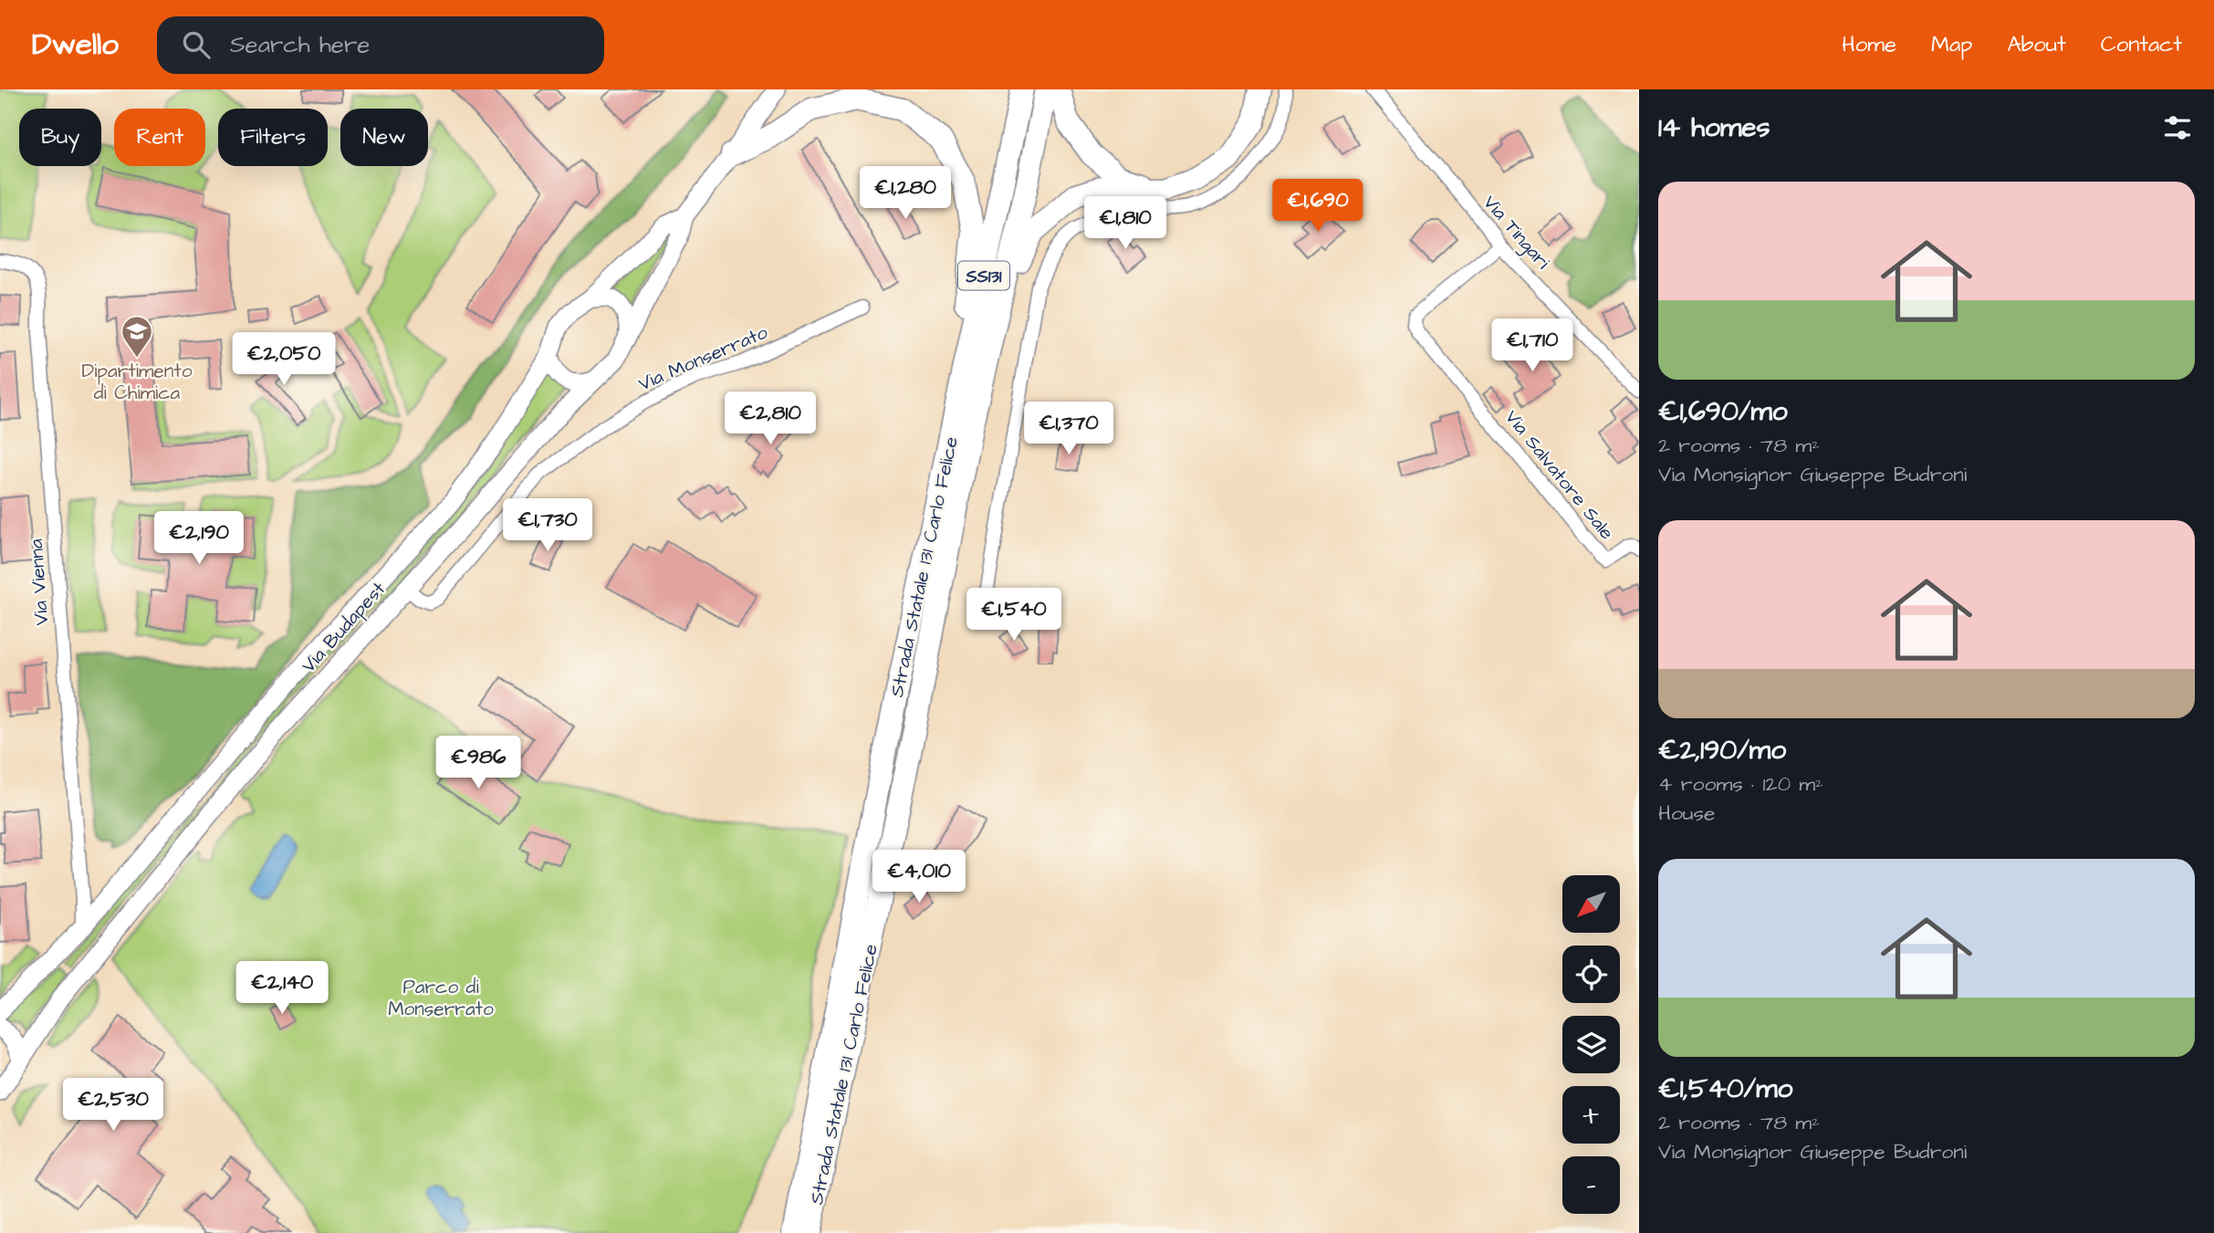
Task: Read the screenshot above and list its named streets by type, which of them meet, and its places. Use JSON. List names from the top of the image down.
{
  "streets": {
    "highway": ["SS131", "Strada Statale 131 Carlo Felice"],
    "main road": ["Via Budapest"],
    "street": [
      "Via Tingari",
      "Via Monserrato",
      "Via Salvatore Sale",
      "Via Vienna"
    ]
  },
  "crossings": [
    ["Via Tingari", "Via Salvatore Sale"],
    ["Via Monserrato", "Via Budapest"],
    ["Via Vienna", "Via Budapest"]
  ],
  "parks": ["Parco di Monserrato"],
  "places": {
    "school or university": ["Dipartimento di Chimica"]
  },
  "north": "bottom left",
  "page": {
    "header": "Dwello",
    "search": "Search here",
    "nav": [
      "Home",
      "Map",
      "About",
      "Contact"
    ],
    "heading": "14 homes",
    "chip": [
      "Buy",
      "Rent",
      "Filters",
      "New"
    ],
    "price": [
      "€1,280",
      "€1,690",
      "€1,810",
      "€1,710",
      "€2,050",
      "€2,810",
      "€1,370",
      "€1,730",
      "€2,190",
      "€1,540",
      "€986",
      "€4,010",
      "€2,140",
      "€2,530"
    ],
    "list": [
      {
        "name": "€1,690/mo",
        "note": "2 rooms · 78 m² · Via Monsignor Giuseppe Budroni"
      },
      {
        "name": "€2,190/mo",
        "note": "4 rooms · 120 m² · House"
      },
      {
        "name": "€1,540/mo",
        "note": "2 rooms · 78 m² · Via Monsignor Giuseppe Budroni"
      }
    ],
    "map_buttons": ["+", "−"]
  }
}
